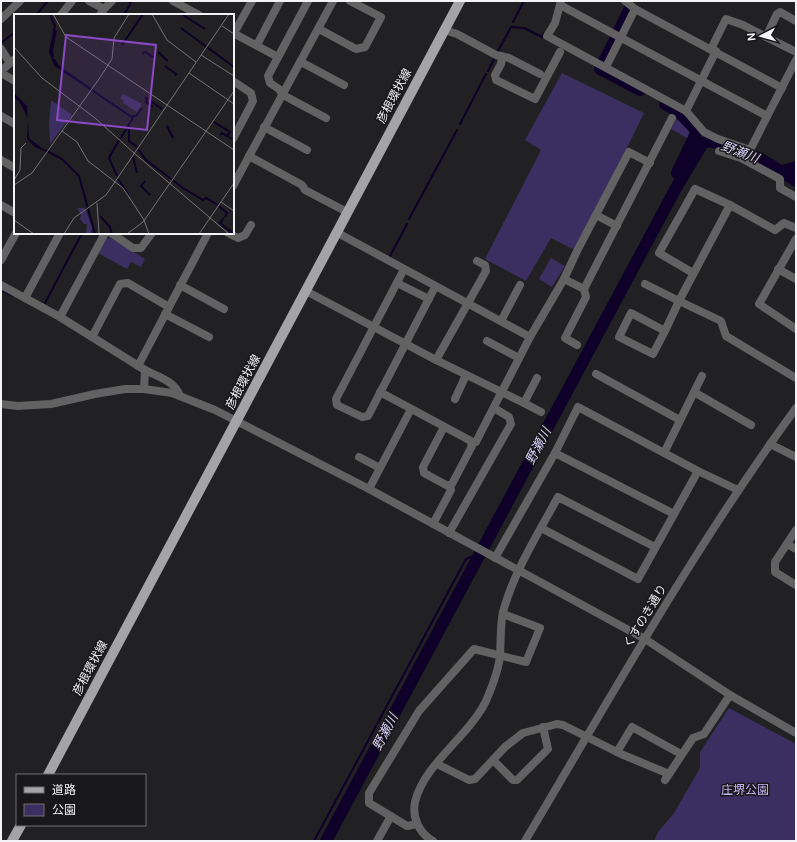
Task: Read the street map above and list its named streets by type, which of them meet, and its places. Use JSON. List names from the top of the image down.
{
  "streets": {
    "main road": ["彦根環状線"],
    "street": ["くすのき通り"]
  },
  "water": ["野瀬川"],
  "parks": ["庄堺公園"],
  "legend": ["道路", "公園"],
  "north": "left"
}
